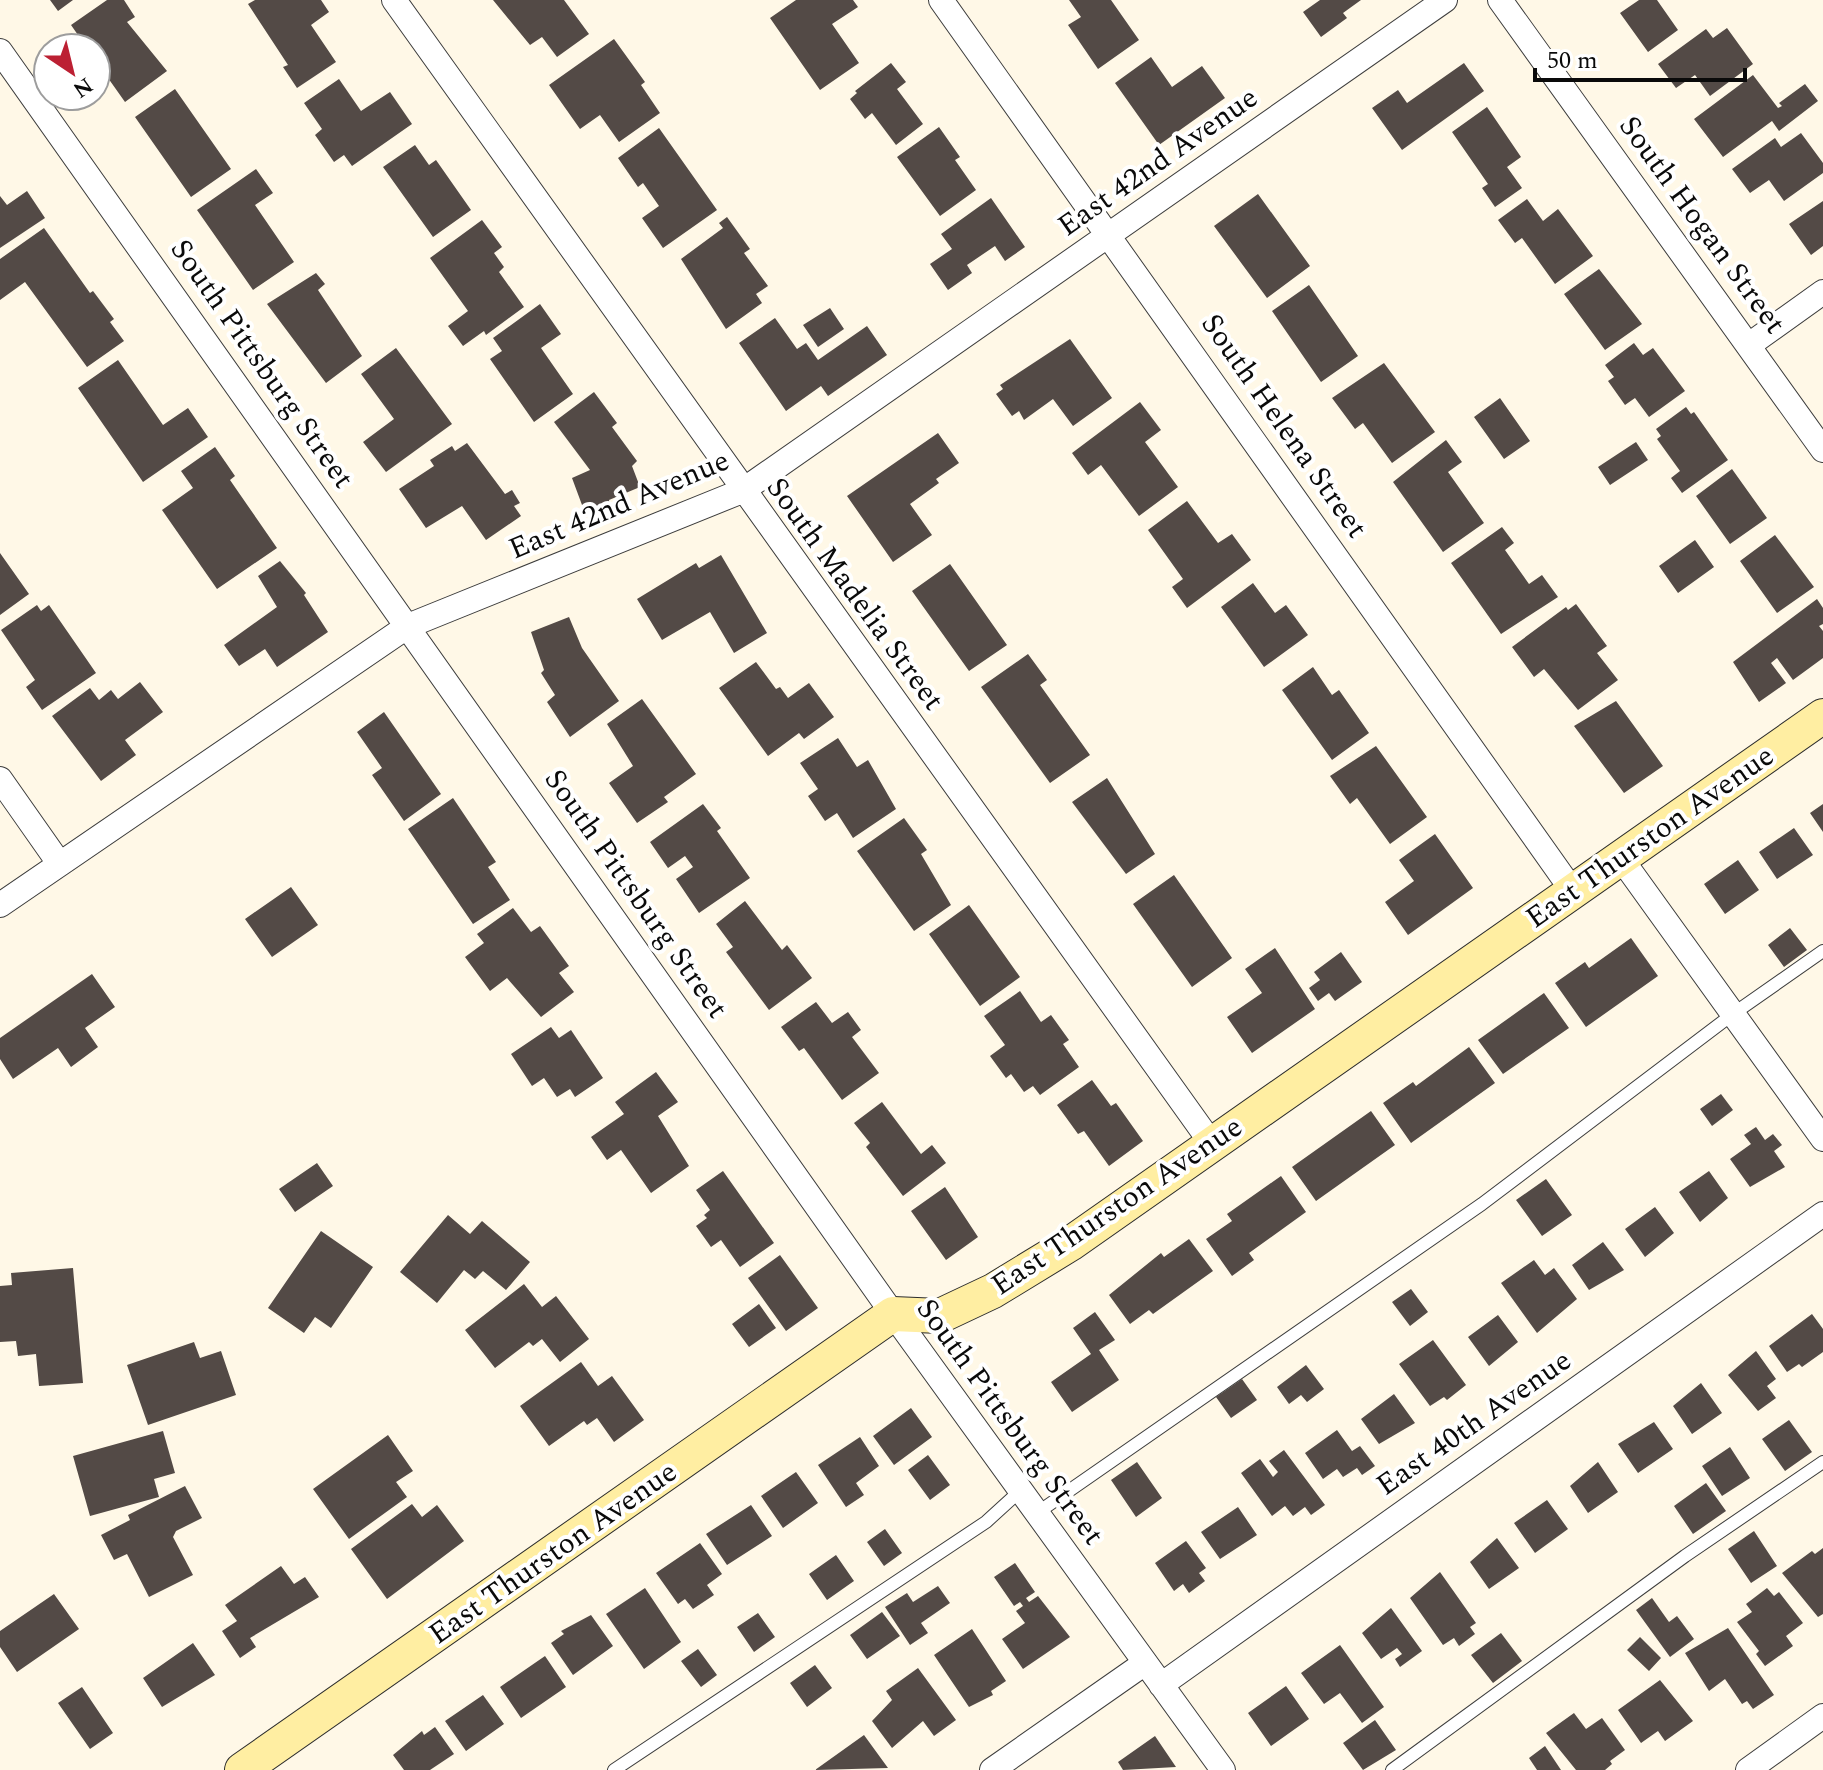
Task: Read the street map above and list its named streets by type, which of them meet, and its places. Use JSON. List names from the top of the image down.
{
  "streets": {
    "street": [
      "East 42nd Avenue",
      "South Hogan Street",
      "South Pittsburg Street",
      "South Helena Street",
      "South Madelia Street",
      "East Thurston Avenue",
      "East 40th Avenue"
    ]
  },
  "crossings": [
    ["East 42nd Avenue", "South Pittsburg Street"],
    ["East 42nd Avenue", "South Helena Street"],
    ["East 42nd Avenue", "South Madelia Street"],
    ["South Pittsburg Street", "East Thurston Avenue"],
    ["South Pittsburg Street", "East 40th Avenue"],
    ["South Helena Street", "East Thurston Avenue"],
    ["South Madelia Street", "East Thurston Avenue"]
  ],
  "scale_bar": "50 m",
  "north": "bottom right"
}
